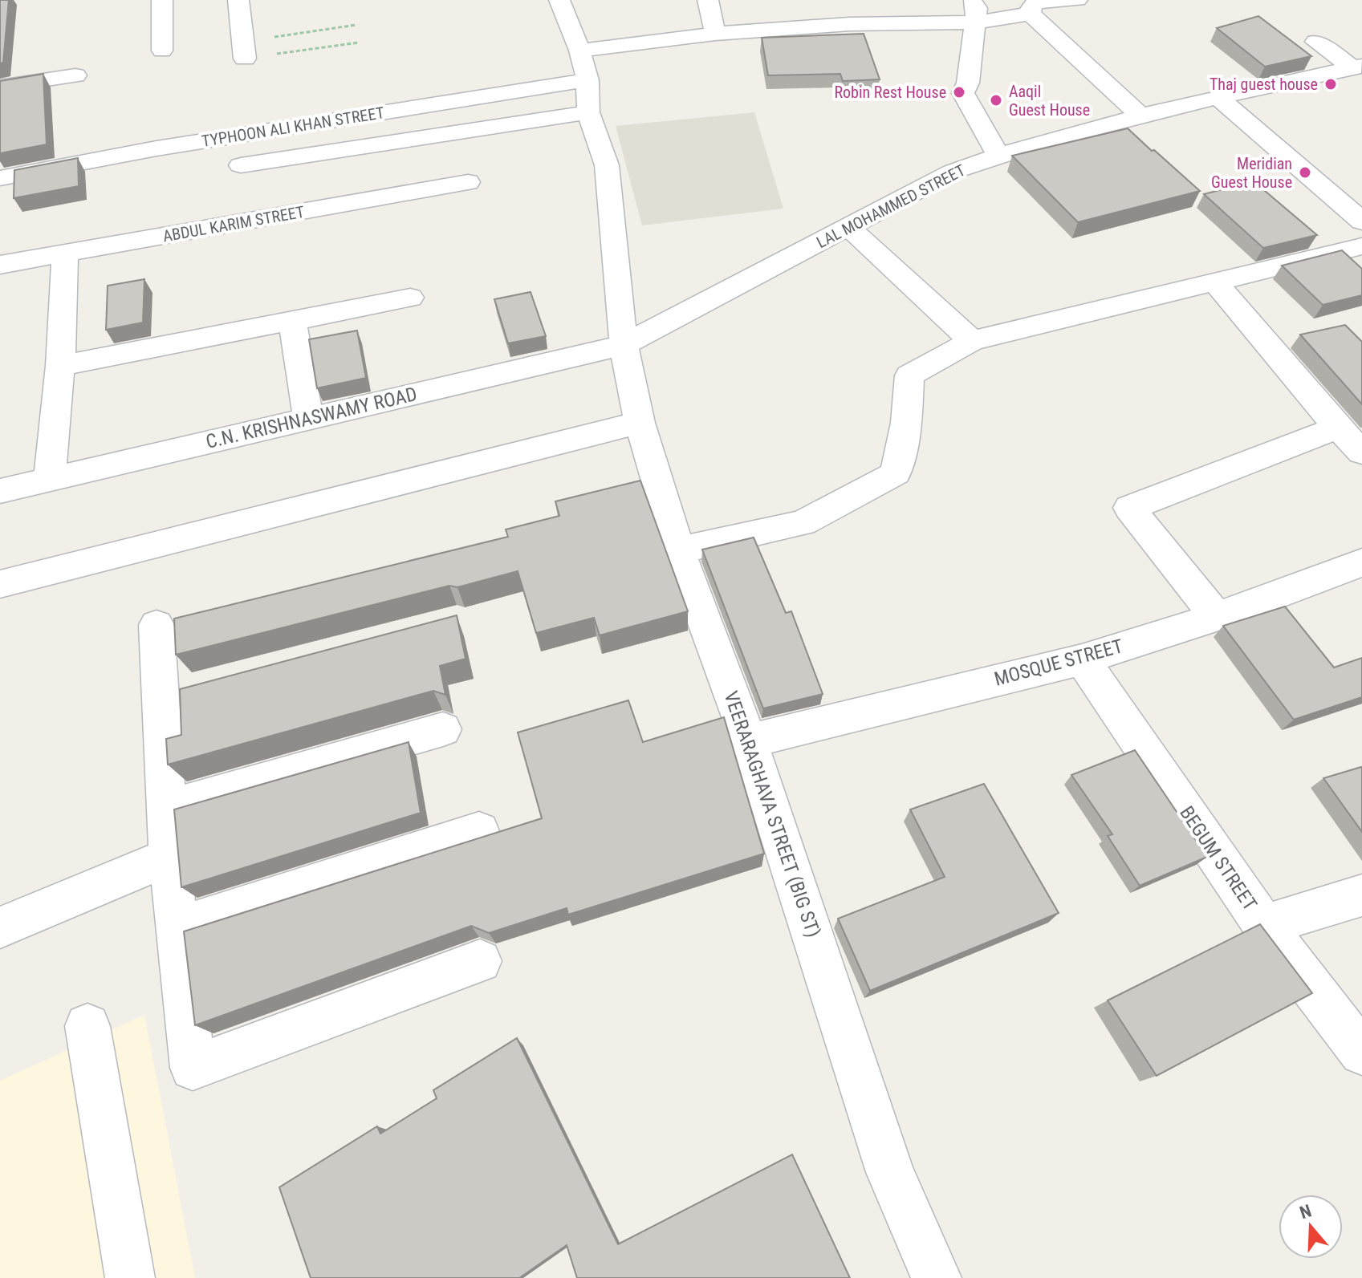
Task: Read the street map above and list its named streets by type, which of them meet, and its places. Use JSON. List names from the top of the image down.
{
  "streets": {
    "street": [
      "TYPHOON ALI KHAN STREET",
      "LAL MOHAMMED STREET",
      "ABDUL KARIM STREET",
      "C.N. KRISHNASWAMY ROAD",
      "MOSQUE STREET",
      "VEERARAGHAVA STREET (BIG ST)",
      "BEGUM STREET"
    ]
  },
  "crossings": [
    ["TYPHOON ALI KHAN STREET", "VEERARAGHAVA STREET (BIG ST)"],
    ["LAL MOHAMMED STREET", "C.N. KRISHNASWAMY ROAD"],
    ["LAL MOHAMMED STREET", "VEERARAGHAVA STREET (BIG ST)"],
    ["C.N. KRISHNASWAMY ROAD", "VEERARAGHAVA STREET (BIG ST)"],
    ["MOSQUE STREET", "VEERARAGHAVA STREET (BIG ST)"],
    ["MOSQUE STREET", "BEGUM STREET"]
  ],
  "places": [
    "Thaj guest house",
    "Robin Rest House",
    "Aaqil Guest House",
    "Meridian Guest House"
  ],
  "north": "top"
}
